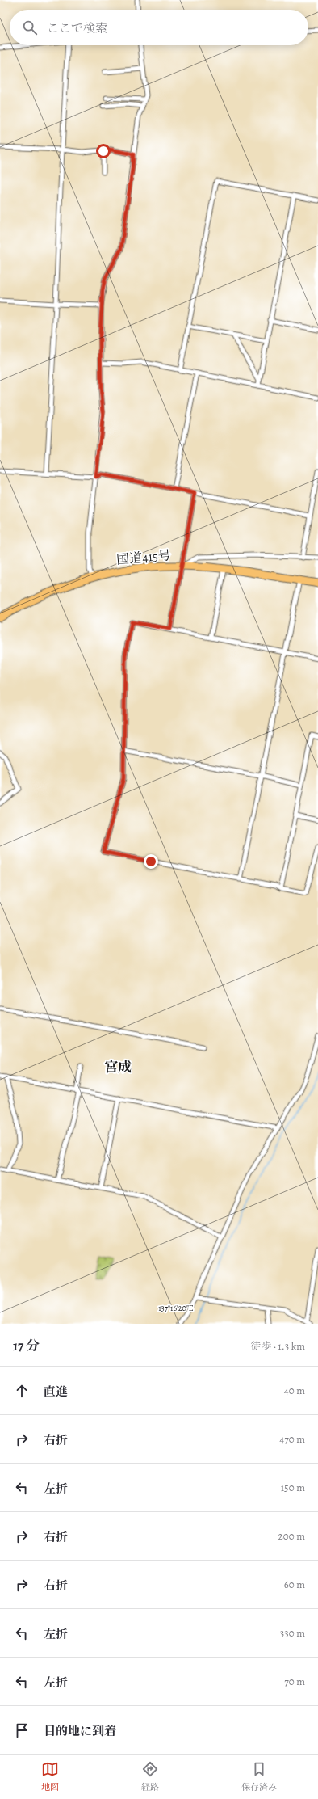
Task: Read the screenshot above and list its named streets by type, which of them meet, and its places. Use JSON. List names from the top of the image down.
{
  "streets": {
    "highway": ["国道415号"]
  },
  "districts": ["宮成"],
  "page": {
    "search": "ここで検索",
    "heading": ["17 分", "徒歩 · 1.3 km"],
    "list": [
      ["直進", "40 m"],
      ["右折", "470 m"],
      ["左折", "150 m"],
      ["右折", "200 m"],
      ["右折", "60 m"],
      ["左折", "330 m"],
      ["左折", "70 m"],
      "目的地に到着"
    ],
    "nav": ["地図", "経路", "保存済み"]
  },
  "coordinates": ["137°16'20\"E"]
}
